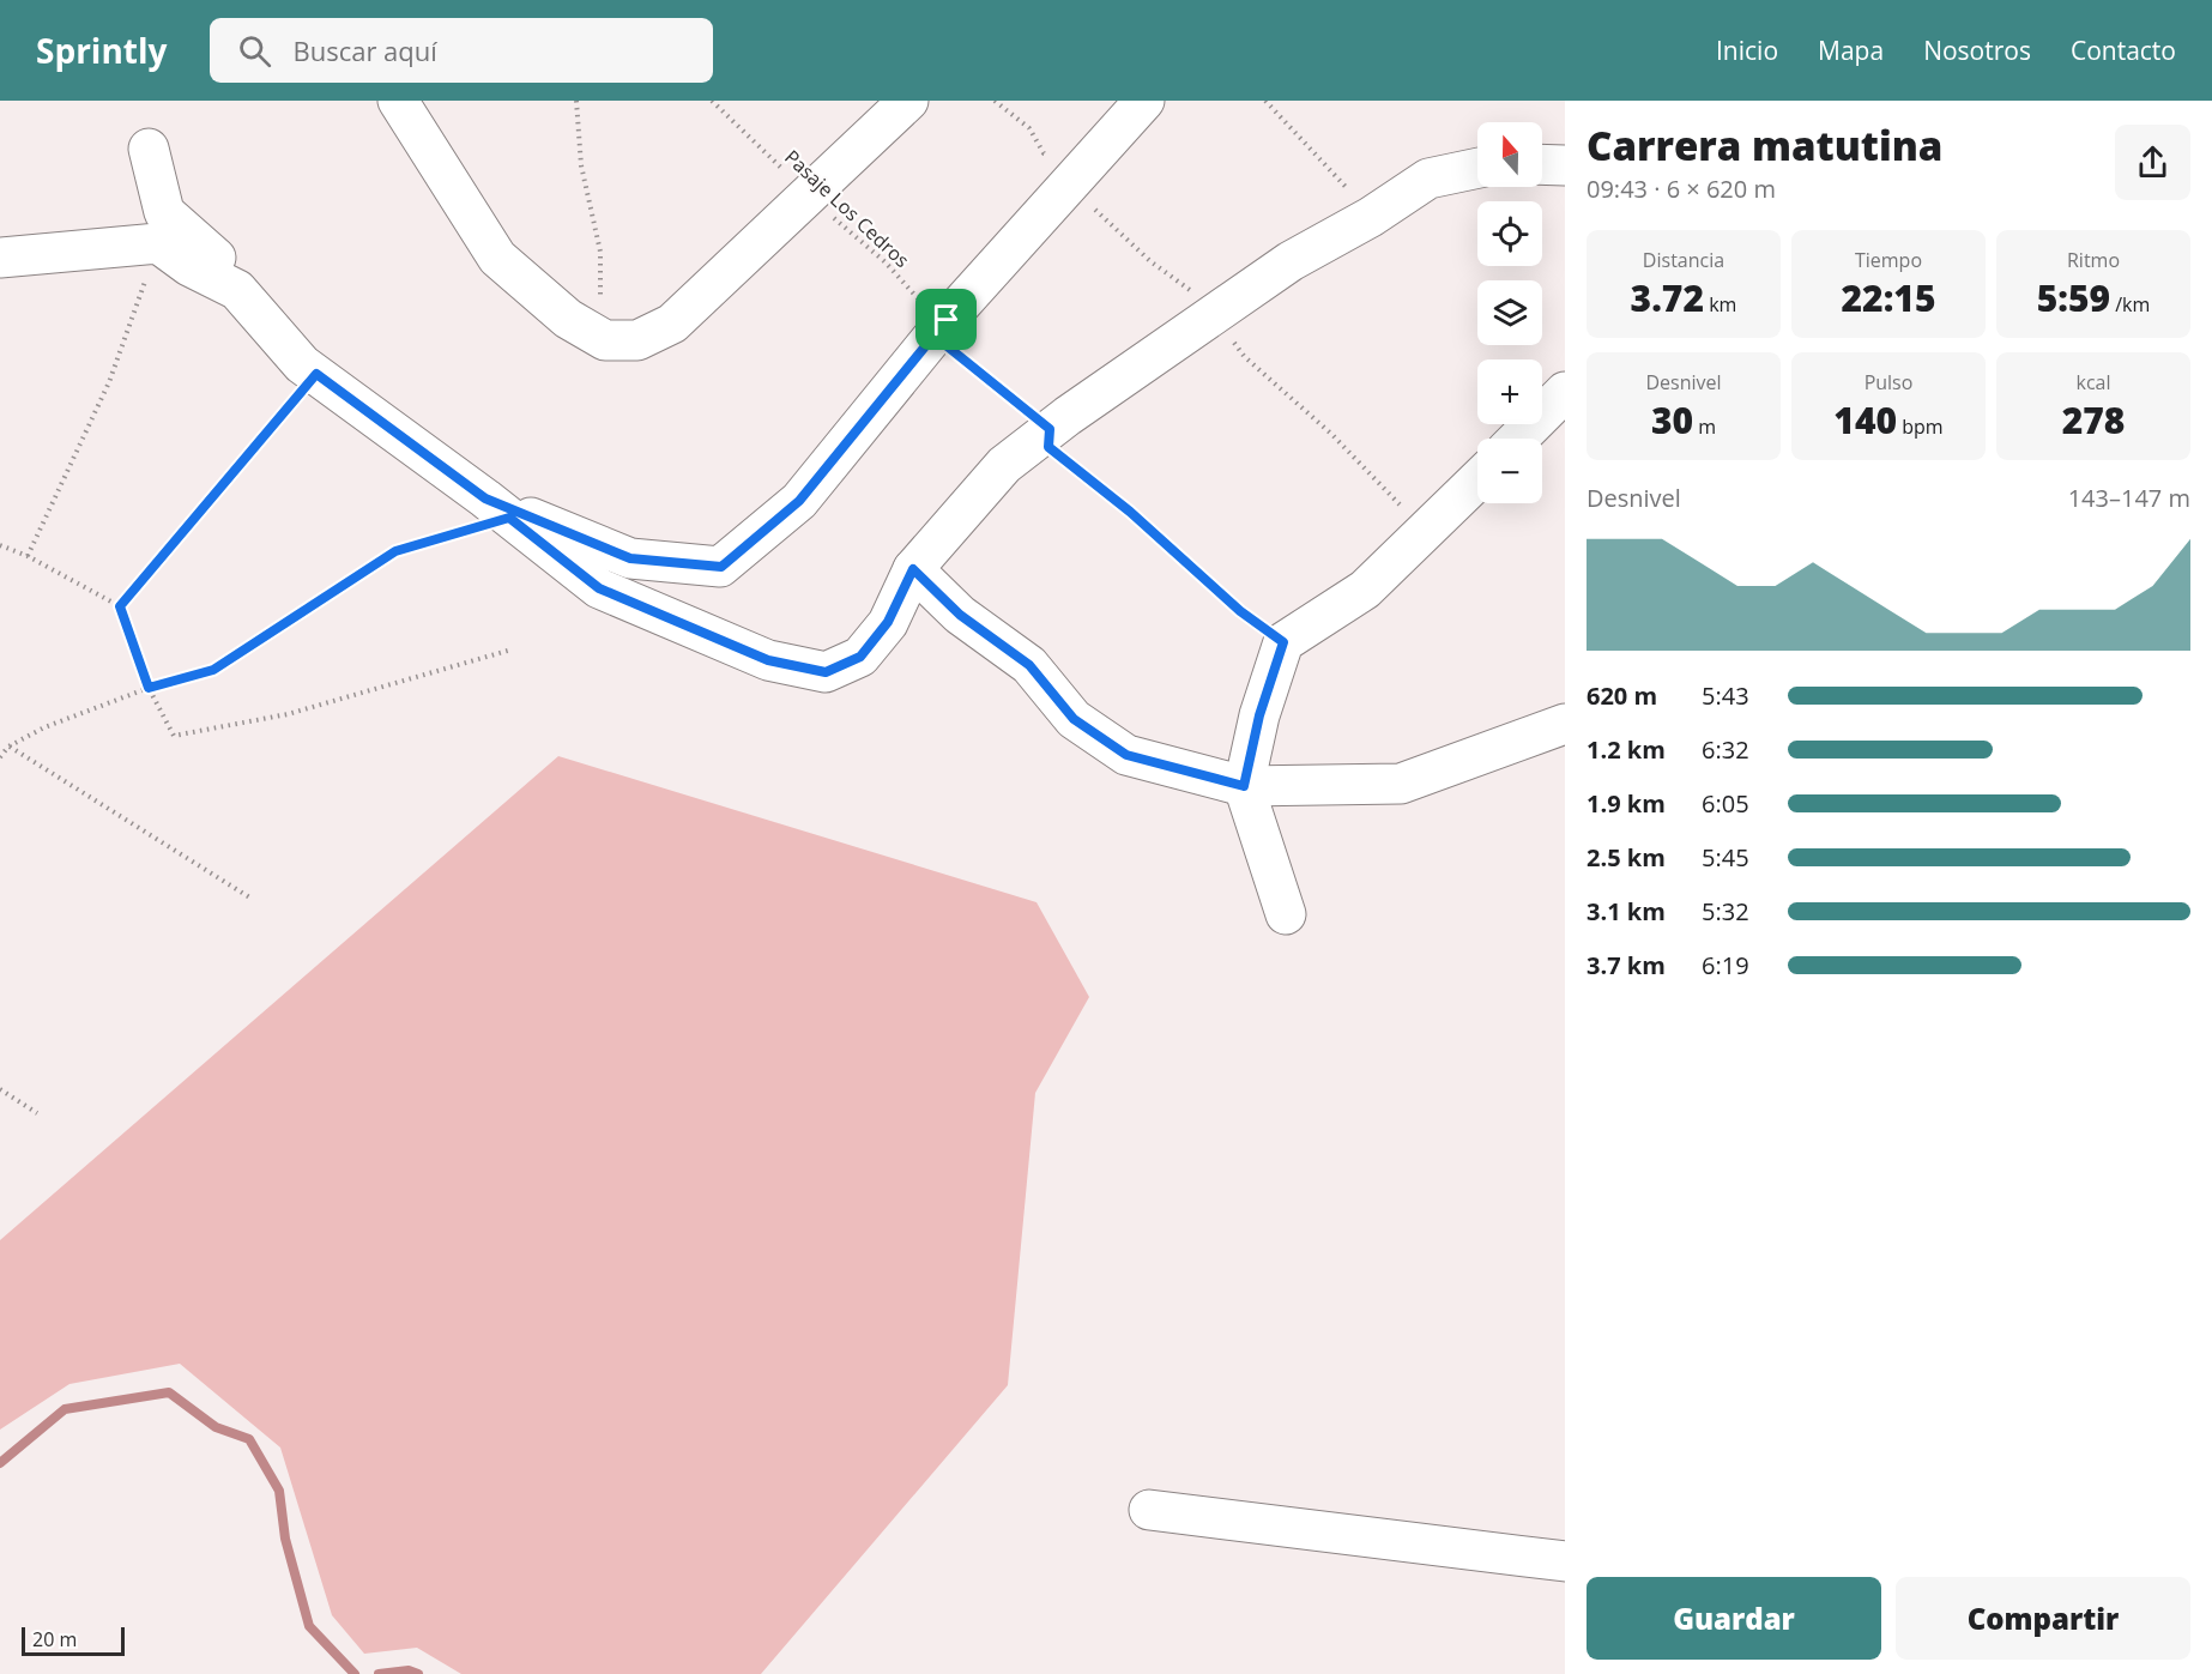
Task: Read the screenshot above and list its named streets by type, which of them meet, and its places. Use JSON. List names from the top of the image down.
{
  "streets": {
    "path": ["Pasaje Los Cedros"]
  },
  "scale_bar": "20 m",
  "north": "top",
  "page": {
    "header": "Sprintly",
    "search": "Buscar aquí",
    "nav": [
      "Inicio",
      "Mapa",
      "Nosotros",
      "Contacto"
    ],
    "heading": ["Carrera matutina", "09:43 · 6 × 620 m"],
    "map_buttons": ["+", "−"],
    "stats": [
      ["Distancia", "3.72 km"],
      ["Tiempo", "22:15"],
      ["Ritmo", "5:59 /km"],
      ["Desnivel", "30 m"],
      ["Pulso", "140 bpm"],
      ["kcal", "278"]
    ],
    "chart": ["Desnivel", "143–147 m"],
    "list": [
      {
        "name": "620 m",
        "note": "5:43"
      },
      {
        "name": "1.2 km",
        "note": "6:32"
      },
      {
        "name": "1.9 km",
        "note": "6:05"
      },
      {
        "name": "2.5 km",
        "note": "5:45"
      },
      {
        "name": "3.1 km",
        "note": "5:32"
      },
      {
        "name": "3.7 km",
        "note": "6:19"
      }
    ],
    "buttons": ["Guardar", "Compartir"],
    "scale": "20 m"
  }
}
